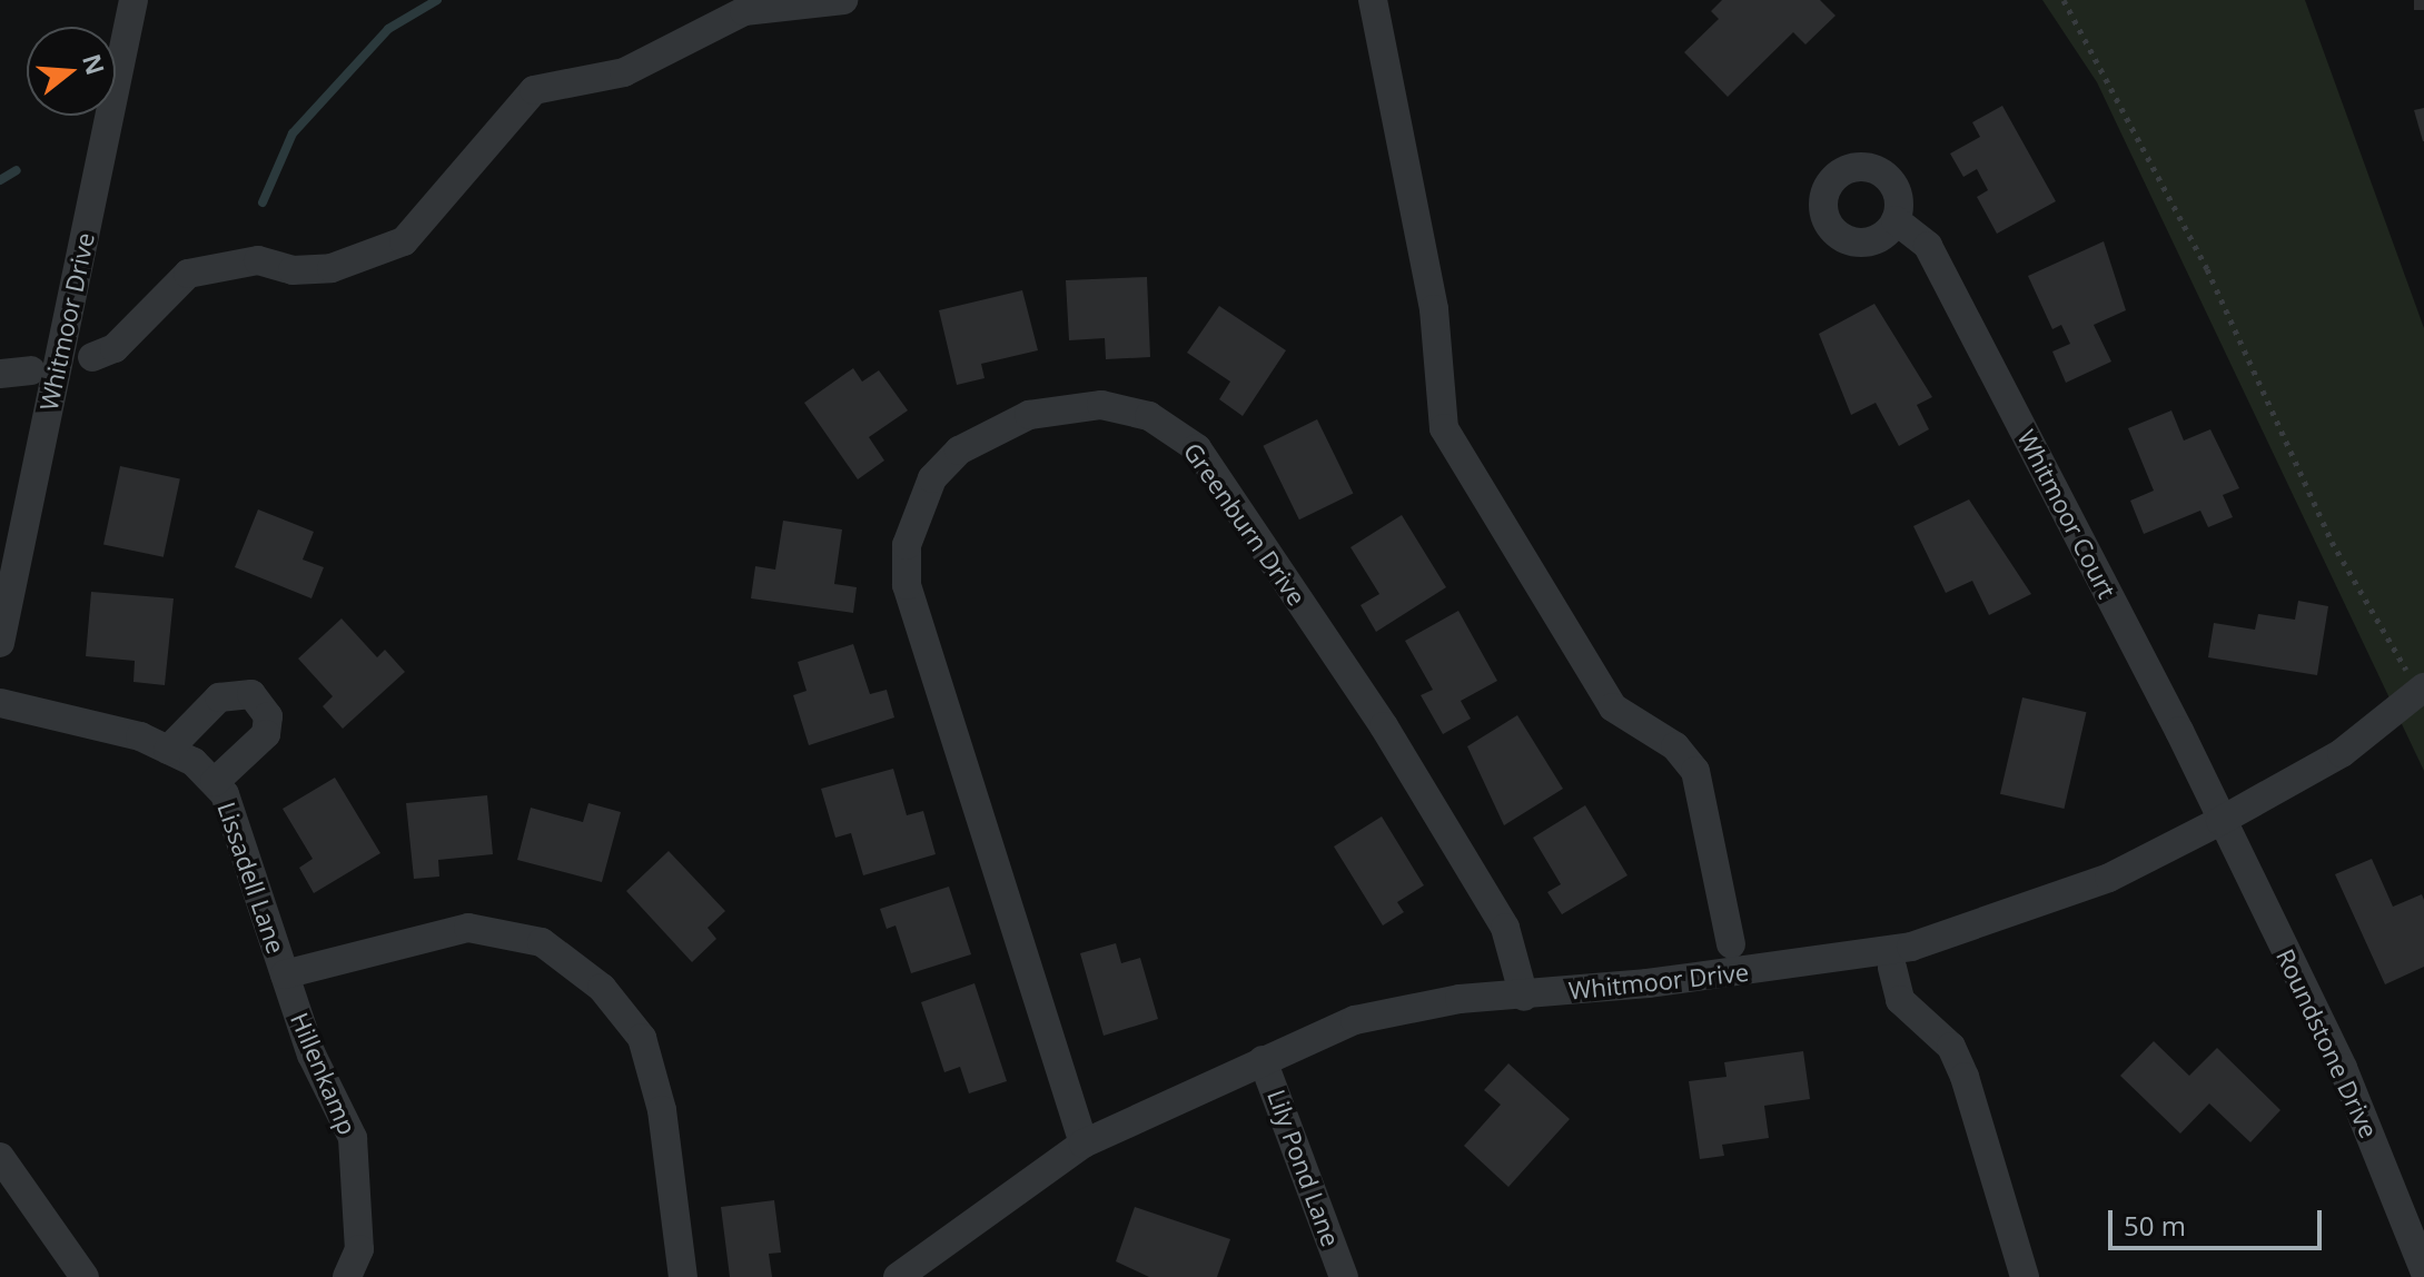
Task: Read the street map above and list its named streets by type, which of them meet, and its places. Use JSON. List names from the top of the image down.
{
  "streets": {
    "street": [
      "Whitmoor Drive",
      "Whitmoor Court",
      "Greenburn Drive",
      "Lissadell Lane",
      "Roundstone Drive",
      "Hillenkamp",
      "Lily Pond Lane"
    ]
  },
  "crossings": [
    ["Whitmoor Drive", "Whitmoor Court"],
    ["Whitmoor Drive", "Greenburn Drive"],
    ["Whitmoor Drive", "Roundstone Drive"],
    ["Whitmoor Drive", "Lily Pond Lane"],
    ["Whitmoor Court", "Roundstone Drive"],
    ["Lissadell Lane", "Hillenkamp"]
  ],
  "scale_bar": "50 m",
  "north": "right"
}
